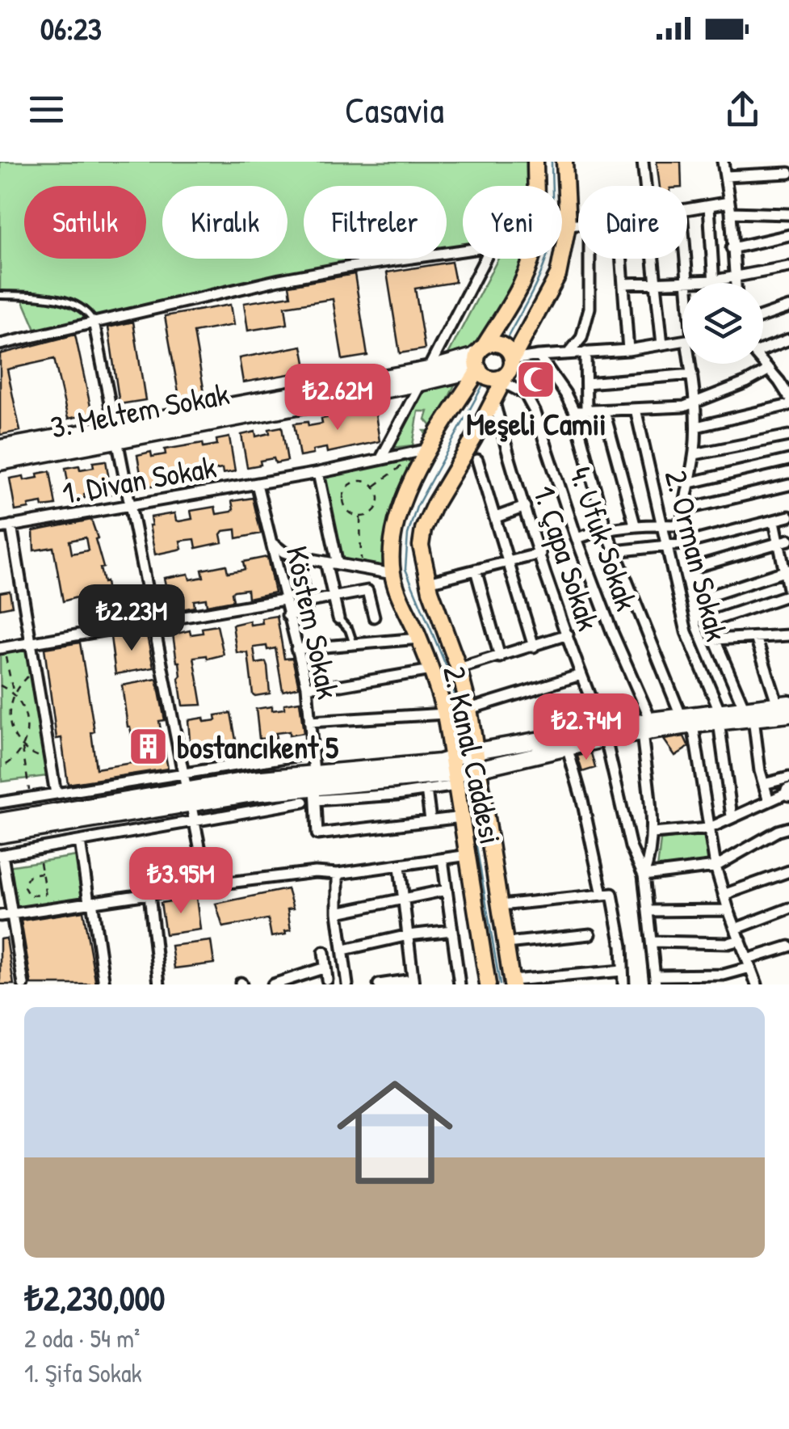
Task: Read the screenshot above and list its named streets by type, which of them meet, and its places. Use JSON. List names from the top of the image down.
{
  "streets": {
    "main road": ["3. Meltem Sokak", "2. Kanal Caddesi"],
    "street": [
      "1. Divan Sokak",
      "4. Ufuk Sokak",
      "2. Orman Sokak",
      "1. Çapa Sokak",
      "Köstem Sokak"
    ]
  },
  "crossings": [
    ["3. Meltem Sokak", "4. Ufuk Sokak"],
    ["3. Meltem Sokak", "2. Kanal Caddesi"],
    ["1. Divan Sokak", "Köstem Sokak"],
    ["1. Divan Sokak", "2. Kanal Caddesi"],
    ["4. Ufuk Sokak", "1. Çapa Sokak"],
    ["4. Ufuk Sokak", "2. Kanal Caddesi"],
    ["1. Çapa Sokak", "2. Kanal Caddesi"]
  ],
  "places": {
    "mosque": ["Meşeli Camii"],
    "building": ["bostancıkent 5"]
  },
  "page": {
    "status": "06:23",
    "header": "Casavia",
    "chip": [
      "Satılık",
      "Kiralık",
      "Filtreler",
      "Yeni",
      "Daire"
    ],
    "price": [
      "₺2.62M",
      "₺2.23M",
      "₺2.74M",
      "₺3.95M"
    ],
    "list": [
      {
        "name": "₺2,230,000",
        "note": "2 oda · 54 m² · 1. Şifa Sokak"
      }
    ]
  }
}
